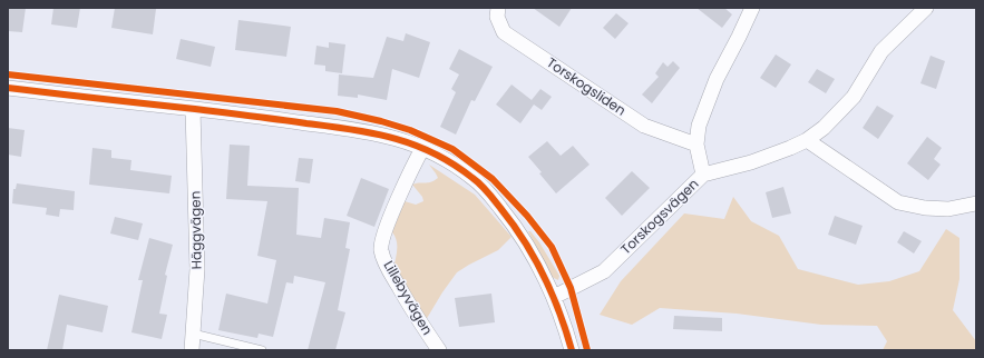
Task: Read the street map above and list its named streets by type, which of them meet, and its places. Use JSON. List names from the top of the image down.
{
  "streets": {
    "street": [
      "Torskogsliden",
      "Torskogsvägen",
      "Häggvägen",
      "Lillebyvägen"
    ]
  },
  "crossings": [
    ["Torskogsliden", "Torskogsvägen"]
  ]
}
